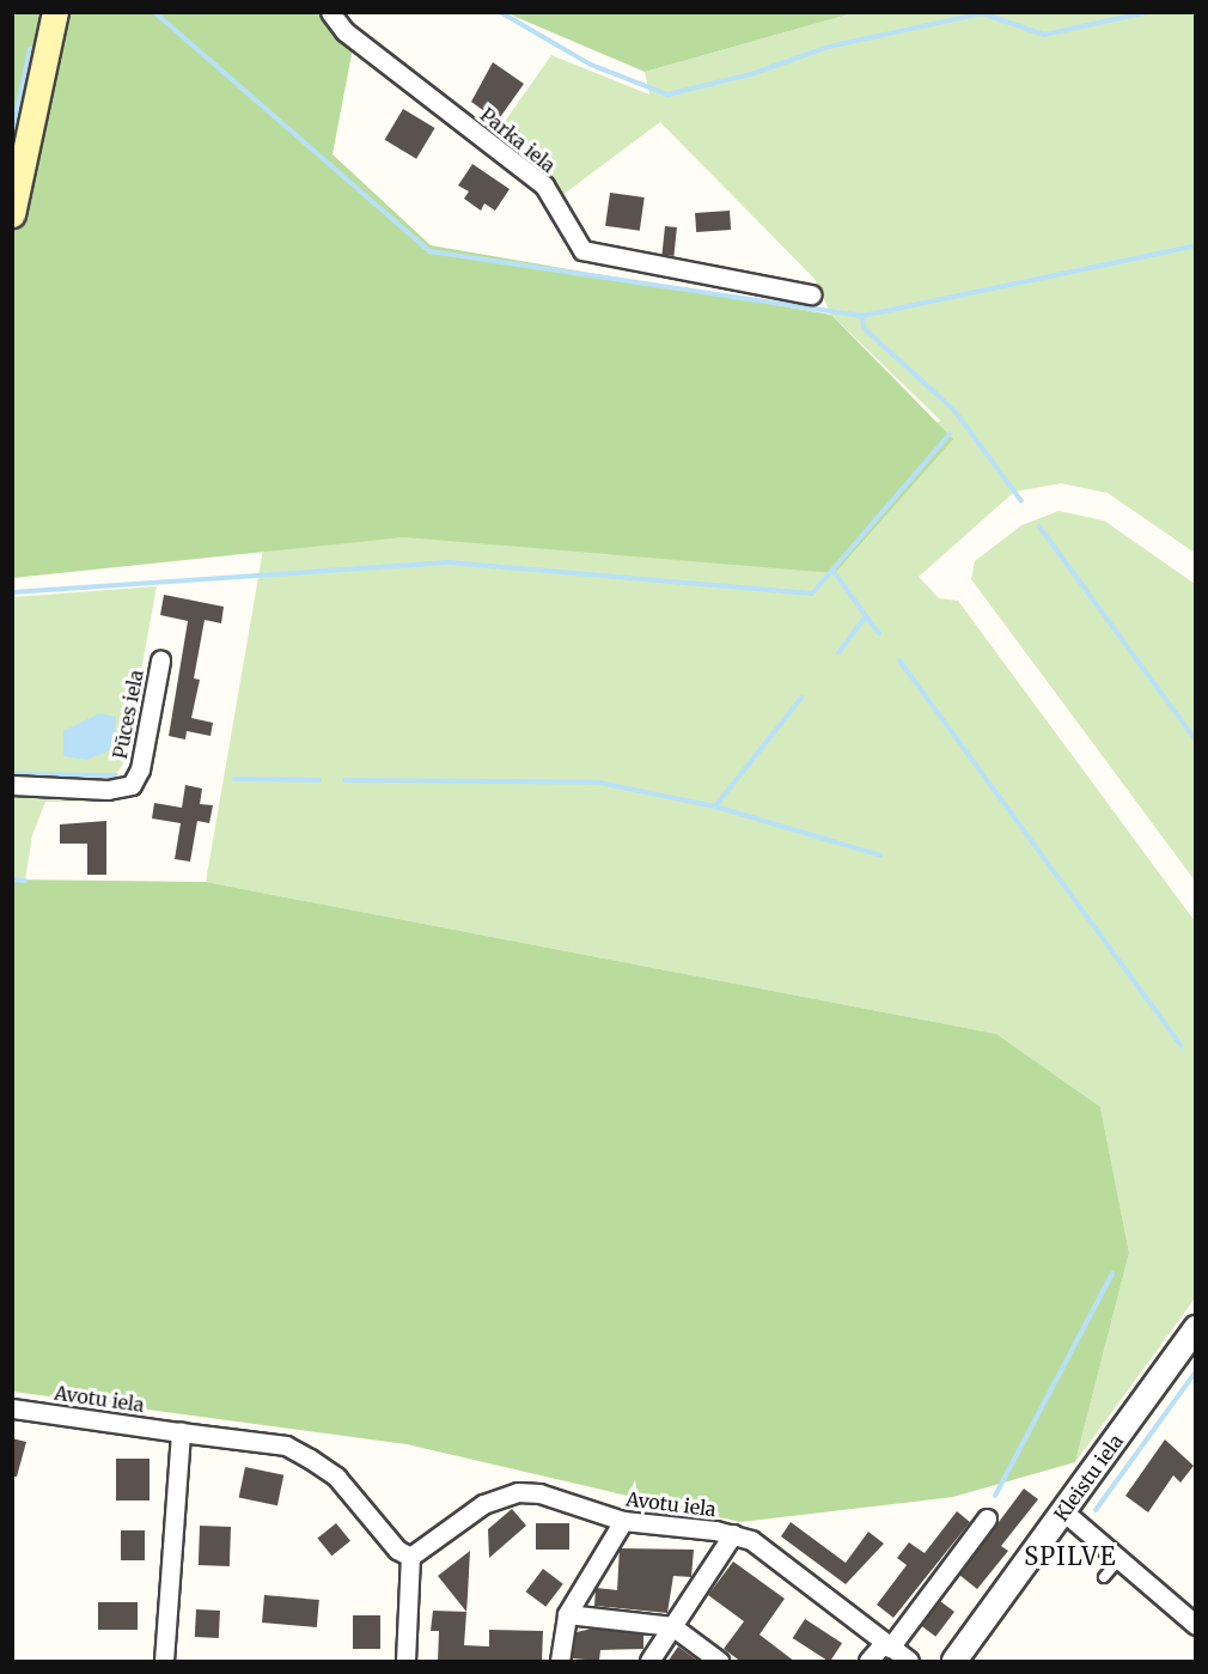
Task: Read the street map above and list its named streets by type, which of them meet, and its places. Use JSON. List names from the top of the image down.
{
  "streets": {
    "street": [
      "Parka iela",
      "Pūces iela",
      "Avotu iela",
      "Kleistu iela"
    ]
  },
  "districts": ["SPILVE"]
}
